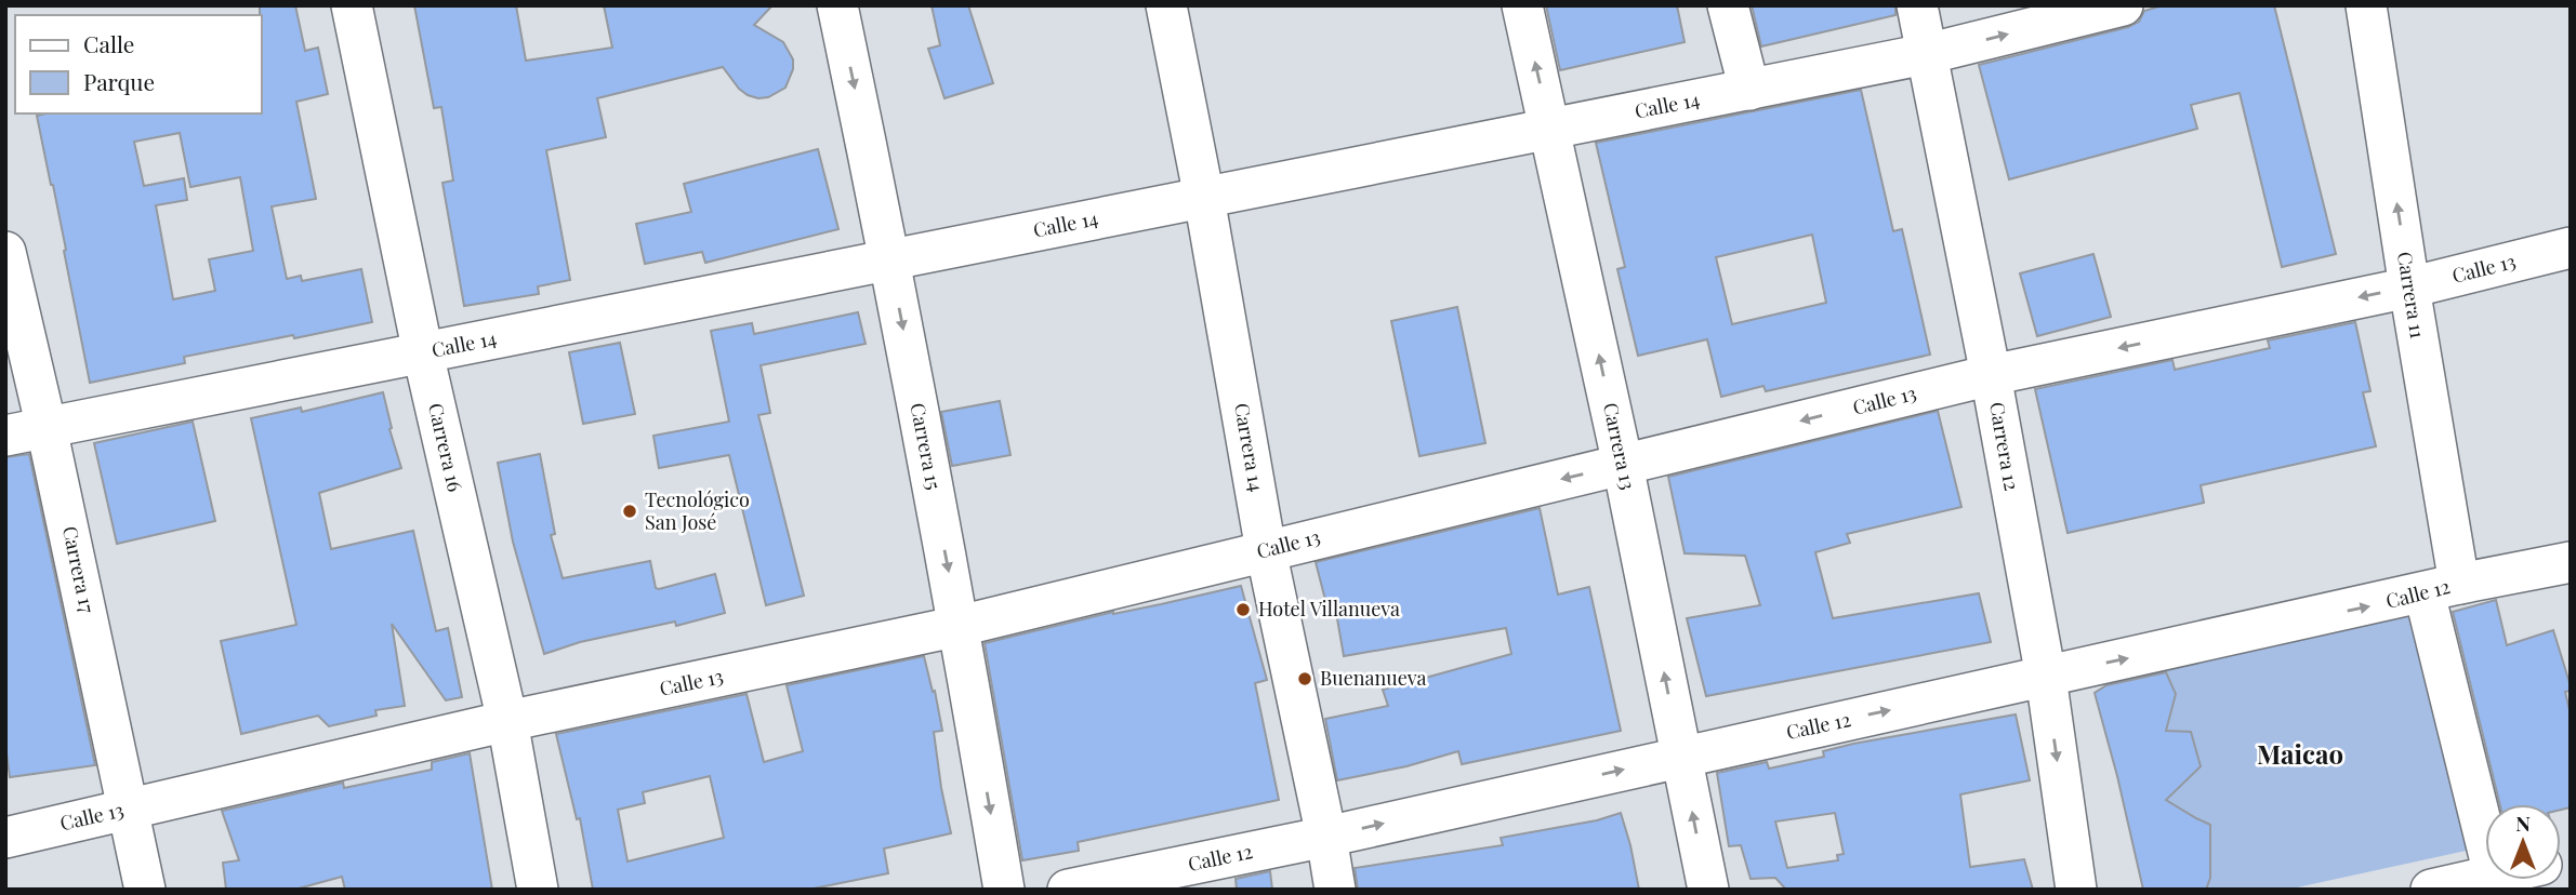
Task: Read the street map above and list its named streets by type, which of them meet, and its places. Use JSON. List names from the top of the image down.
{
  "streets": {
    "street": [
      "Calle 14",
      "Calle 13",
      "Carrera 11",
      "Carrera 15",
      "Carrera 13",
      "Carrera 12",
      "Carrera 16",
      "Carrera 14",
      "Carrera 17",
      "Calle 12"
    ]
  },
  "crossings": [
    ["Calle 14", "Carrera 15"],
    ["Calle 14", "Carrera 13"],
    ["Calle 14", "Carrera 12"],
    ["Calle 14", "Carrera 16"],
    ["Calle 14", "Carrera 14"],
    ["Calle 14", "Carrera 17"],
    ["Calle 13", "Carrera 11"],
    ["Calle 13", "Carrera 15"],
    ["Calle 13", "Carrera 13"],
    ["Calle 13", "Carrera 12"],
    ["Calle 13", "Carrera 16"],
    ["Calle 13", "Carrera 14"],
    ["Calle 13", "Carrera 17"],
    ["Carrera 11", "Calle 12"],
    ["Carrera 13", "Calle 12"],
    ["Carrera 12", "Calle 12"],
    ["Carrera 14", "Calle 12"]
  ],
  "one_way": [
    "Calle 13",
    "Carrera 15",
    "Carrera 13",
    "Calle 12"
  ],
  "districts": ["Maicao"],
  "places": ["Tecnológico San José", "Hotel Villanueva", "Buenanueva"],
  "legend": ["Calle", "Parque"],
  "north": "top"
}
